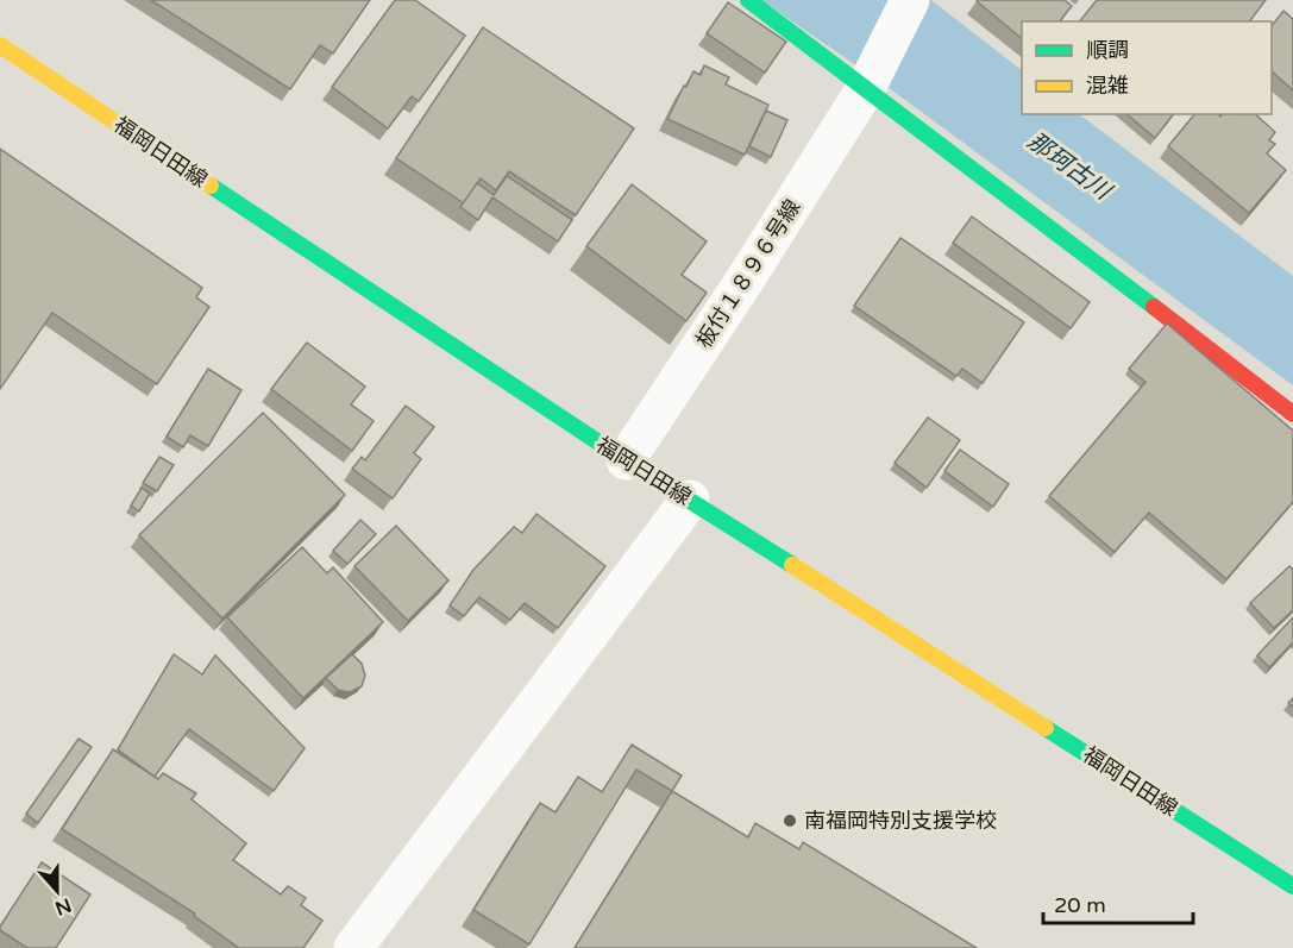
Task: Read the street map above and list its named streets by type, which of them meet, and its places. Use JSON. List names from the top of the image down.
{
  "streets": {
    "main road": ["福岡日田線"],
    "street": ["板付１８９６号線"]
  },
  "crossings": [
    ["福岡日田線", "板付１８９６号線"]
  ],
  "water": ["那珂古川"],
  "places": ["南福岡特別支援学校"],
  "legend": ["順調", "混雑"],
  "scale_bar": "20 m",
  "north": "bottom"
}
